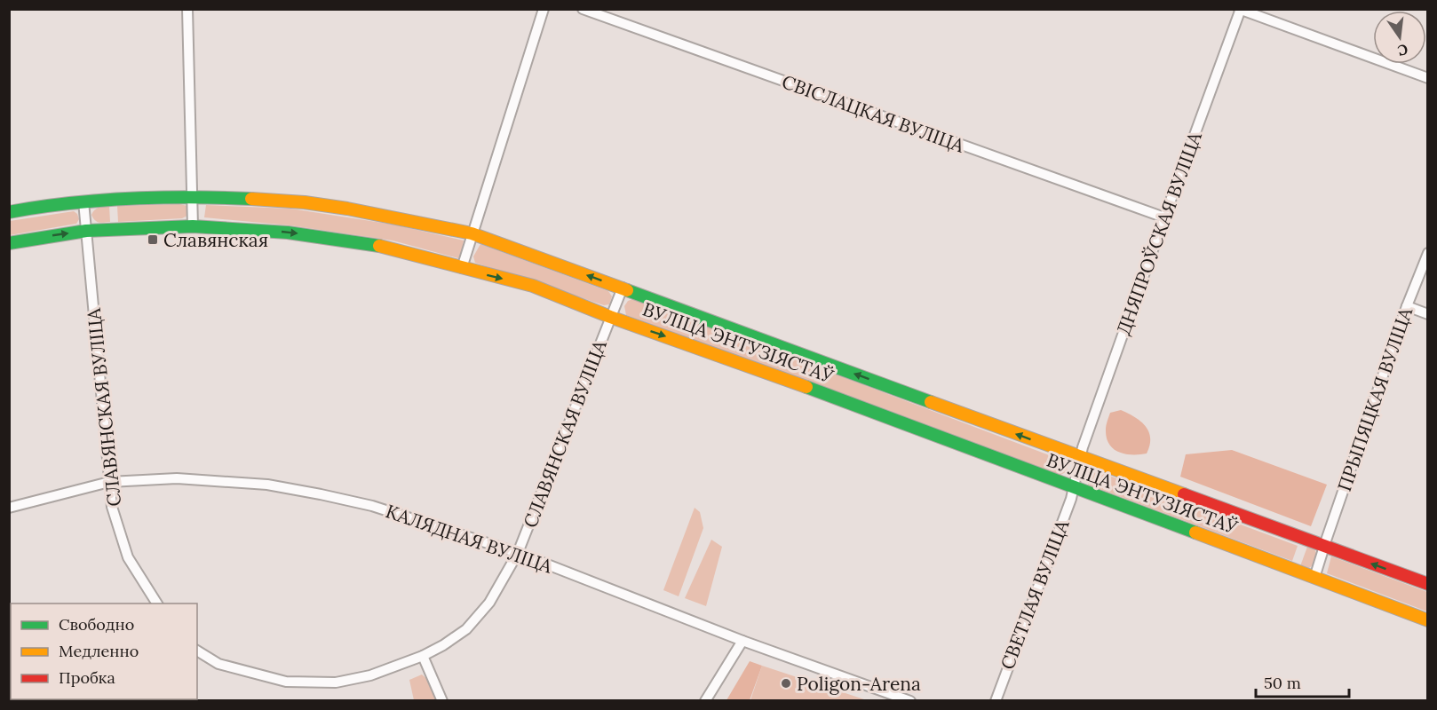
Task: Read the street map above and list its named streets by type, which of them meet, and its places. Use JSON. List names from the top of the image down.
{
  "streets": {
    "street": [
      "СВІСЛАЦКАЯ ВУЛІЦА",
      "ДНЯПРОЎСКАЯ ВУЛІЦА",
      "ВУЛІЦА ЭНТУЗІЯСТАЎ",
      "ПРЫПЯЦКАЯ ВУЛІЦА",
      "СЛАВЯНСКАЯ ВУЛІЦА",
      "КАЛЯДНАЯ ВУЛІЦА",
      "СВЕТЛАЯ ВУЛІЦА"
    ]
  },
  "crossings": [
    ["СВІСЛАЦКАЯ ВУЛІЦА", "ДНЯПРОЎСКАЯ ВУЛІЦА"],
    ["ДНЯПРОЎСКАЯ ВУЛІЦА", "ВУЛІЦА ЭНТУЗІЯСТАЎ"],
    ["ДНЯПРОЎСКАЯ ВУЛІЦА", "СВЕТЛАЯ ВУЛІЦА"],
    ["ВУЛІЦА ЭНТУЗІЯСТАЎ", "ПРЫПЯЦКАЯ ВУЛІЦА"],
    ["ВУЛІЦА ЭНТУЗІЯСТАЎ", "СЛАВЯНСКАЯ ВУЛІЦА"],
    ["ВУЛІЦА ЭНТУЗІЯСТАЎ", "СВЕТЛАЯ ВУЛІЦА"],
    ["СЛАВЯНСКАЯ ВУЛІЦА", "КАЛЯДНАЯ ВУЛІЦА"]
  ],
  "places": {
    "transit": ["Славянская"],
    "other": ["Poligon-Arena"]
  },
  "legend": ["Свободно", "Медленно", "Пробка"],
  "scale_bar": "50 m",
  "north": "bottom"
}
